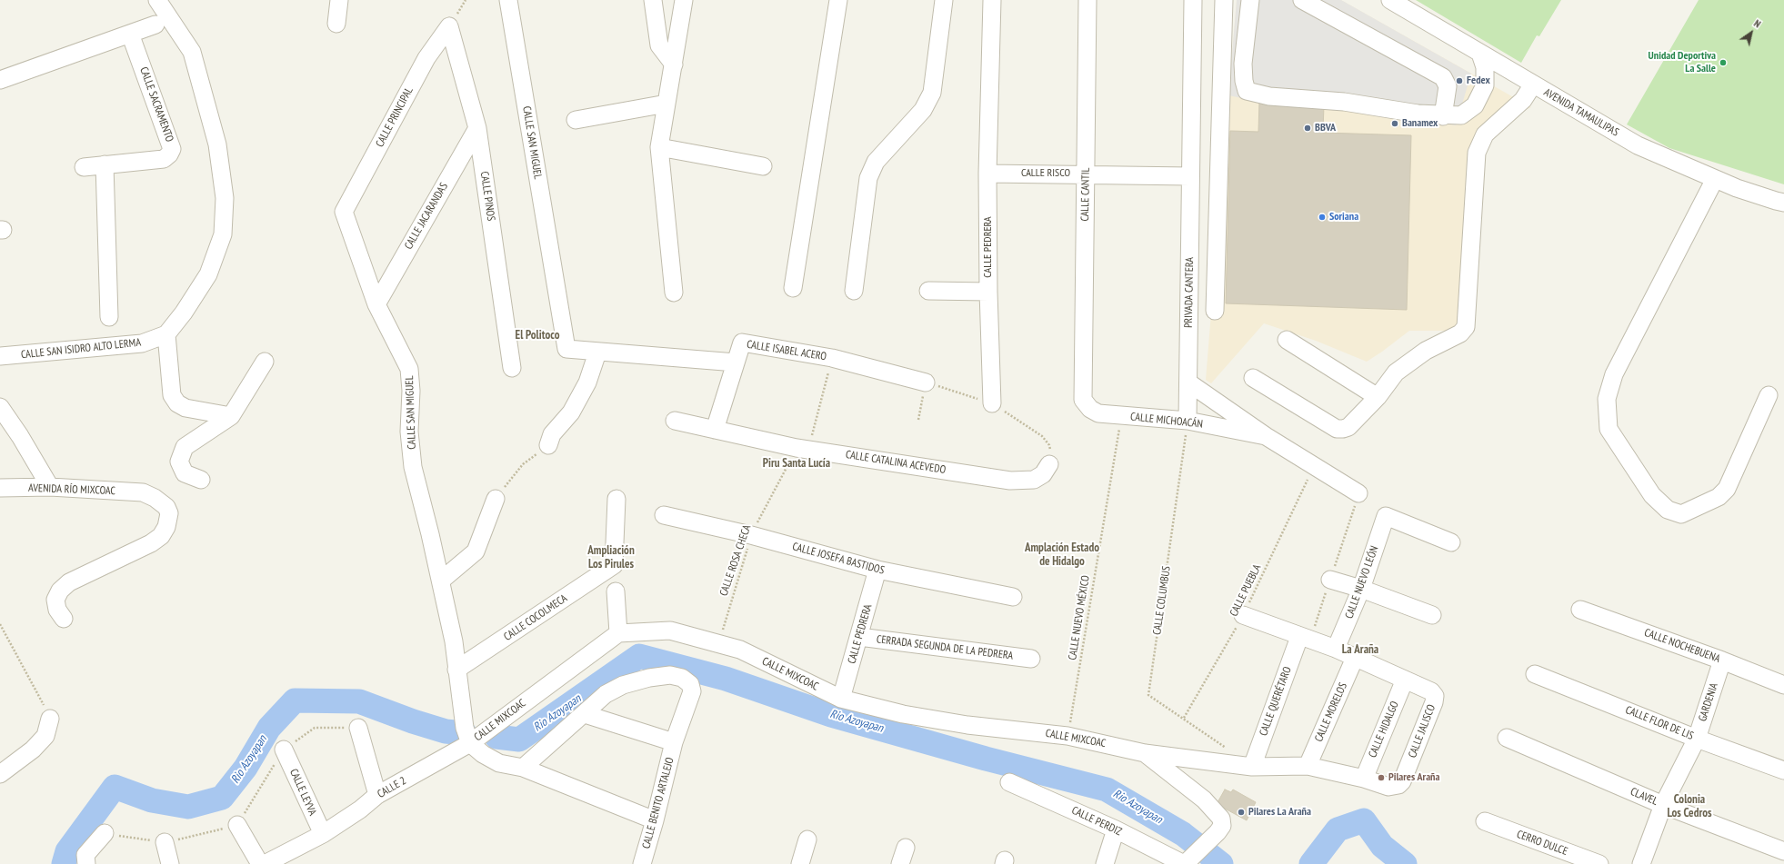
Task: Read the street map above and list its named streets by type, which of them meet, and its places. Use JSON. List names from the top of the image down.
{
  "streets": {
    "street": [
      "CALLE SACRAMENTO",
      "AVENIDA TAMAULIPAS",
      "CALLE PRINCIPAL",
      "CALLE SAN MIGUEL",
      "CALLE RISCO",
      "CALLE CANTIL",
      "CALLE PINOS",
      "CALLE JACARANDAS",
      "CALLE PEDRERA",
      "PRIVADA CANTERA",
      "CALLE SAN ISIDRO ALTO LERMA",
      "CALLE ISABEL ACERO",
      "CALLE MICHOACÁN",
      "CALLE CATALINA ACEVEDO",
      "AVENIDA RÍO MIXCOAC",
      "CALLE JOSEFA BASTIDOS",
      "CALLE NUEVO LEÓN",
      "CALLE COCOLMECA",
      "CALLE NOCHEBUENA",
      "CERRADA SEGUNDA DE LA PEDRERA",
      "CALLE MIXCOAC",
      "CALLE QUERÉTARO",
      "GARDENIA",
      "CALLE MORELOS",
      "CALLE FLOR DE LIS",
      "CALLE HIDALGO",
      "CALLE JALISCO",
      "CALLE 2",
      "CALLE LEYVA",
      "CLAVEL",
      "CALLE BENITO ARTALEJO",
      "CALLE PERDIZ",
      "CERRO DULCE"
    ],
    "path": [
      "CALLE ROSA CHECA",
      "CALLE PUEBLA",
      "CALLE COLUMBUS",
      "CALLE NUEVO MÉXICO"
    ]
  },
  "crossings": [
    ["CALLE PRINCIPAL", "CALLE SAN MIGUEL"],
    ["CALLE PRINCIPAL", "CALLE PINOS"],
    ["CALLE SAN MIGUEL", "CALLE JACARANDAS"],
    ["CALLE SAN MIGUEL", "CALLE ISABEL ACERO"],
    ["CALLE SAN MIGUEL", "CALLE COCOLMECA"],
    ["CALLE SAN MIGUEL", "CALLE MIXCOAC"],
    ["CALLE SAN MIGUEL", "CALLE 2"],
    ["CALLE RISCO", "CALLE CANTIL"],
    ["CALLE RISCO", "CALLE PEDRERA"],
    ["CALLE RISCO", "PRIVADA CANTERA"],
    ["CALLE CANTIL", "CALLE MICHOACÁN"],
    ["CALLE PINOS", "CALLE JACARANDAS"],
    ["CALLE PEDRERA", "CALLE JOSEFA BASTIDOS"],
    ["CALLE PEDRERA", "CERRADA SEGUNDA DE LA PEDRERA"],
    ["CALLE PEDRERA", "CALLE MIXCOAC"],
    ["CALLE ISABEL ACERO", "CALLE ROSA CHECA"],
    ["CALLE MICHOACÁN", "CALLE COLUMBUS"],
    ["CALLE MICHOACÁN", "CALLE NUEVO MÉXICO"],
    ["CALLE CATALINA ACEVEDO", "CALLE ROSA CHECA"],
    ["CALLE JOSEFA BASTIDOS", "CALLE ROSA CHECA"],
    ["CALLE ROSA CHECA", "CALLE MIXCOAC"],
    ["CALLE PUEBLA", "CALLE COLUMBUS"],
    ["CALLE NUEVO MÉXICO", "CALLE MIXCOAC"],
    ["CALLE NOCHEBUENA", "GARDENIA"],
    ["CALLE MIXCOAC", "CALLE 2"],
    ["CALLE MIXCOAC", "CALLE PERDIZ"],
    ["GARDENIA", "CALLE FLOR DE LIS"],
    ["GARDENIA", "CLAVEL"],
    ["CALLE HIDALGO", "CALLE JALISCO"],
    ["CALLE 2", "CALLE LEYVA"]
  ],
  "districts": [
    "El Politoco",
    "Piru Santa Lucía",
    "Amplación Estado de Hidalgo",
    "Ampliación Los Pirules",
    "La Araña",
    "Colonia Los Cedros"
  ],
  "water": ["Rio Azoyapan"],
  "places": [
    "Unidad Deportiva La Salle",
    "Fedex",
    "Banamex",
    "BBVA",
    "Soriana",
    "Pilares Araña",
    "Pilares La Araña"
  ],
  "north": "top right"
}
